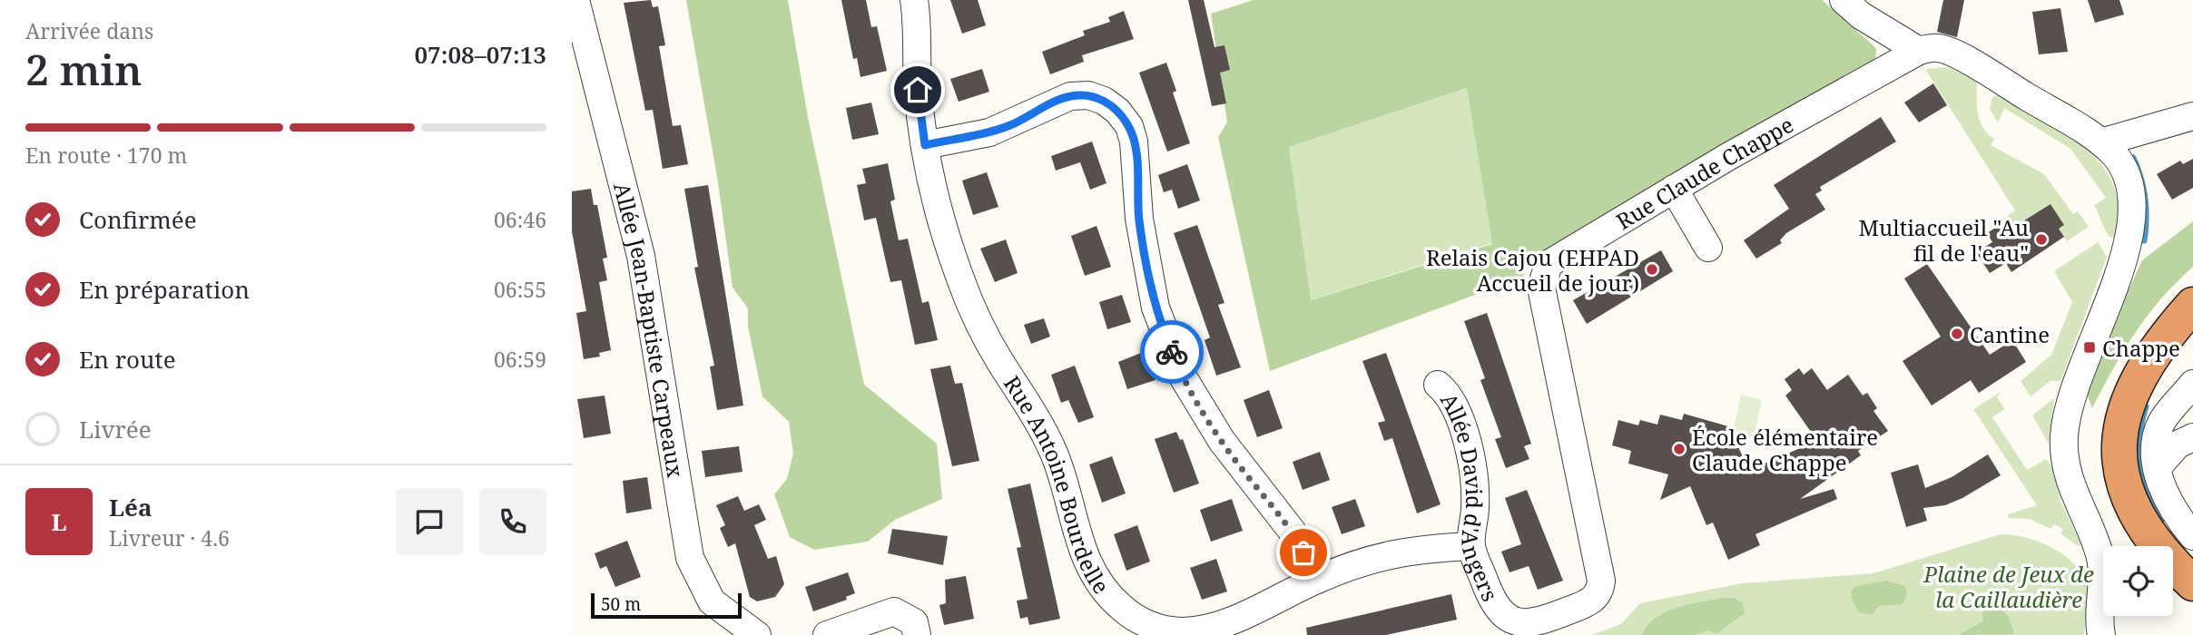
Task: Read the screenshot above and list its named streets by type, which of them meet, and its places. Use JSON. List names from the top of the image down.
{
  "streets": {
    "street": [
      "Rue Claude Chappe",
      "Allée Jean-Baptiste Carpeaux",
      "Rue Antoine Bourdelle",
      "Allée David d'Angers"
    ]
  },
  "crossings": [
    ["Rue Claude Chappe", "Allée David d'Angers"],
    ["Rue Antoine Bourdelle", "Allée David d'Angers"]
  ],
  "parks": ["Plaine de Jeux de la Caillaudière"],
  "places": {
    "other": [
      "Multiaccueil \"Au fil de l'eau\"",
      "Relais Cajou (EHPAD Accueil de jour)",
      "Cantine",
      "École élémentaire Claude Chappe"
    ],
    "transit": ["Chappe"]
  },
  "scale_bar": "50 m",
  "page": {
    "heading": ["2 min", "Arrivée dans", "07:08–07:13"],
    "panel": ["Léa", "Livreur · 4.6"],
    "bar": "En route · 170 m",
    "list": [
      ["Confirmée", "06:46"],
      ["En préparation", "06:55"],
      ["En route", "06:59"],
      "Livrée"
    ],
    "round": "L",
    "scale": "50 m"
  }
}
